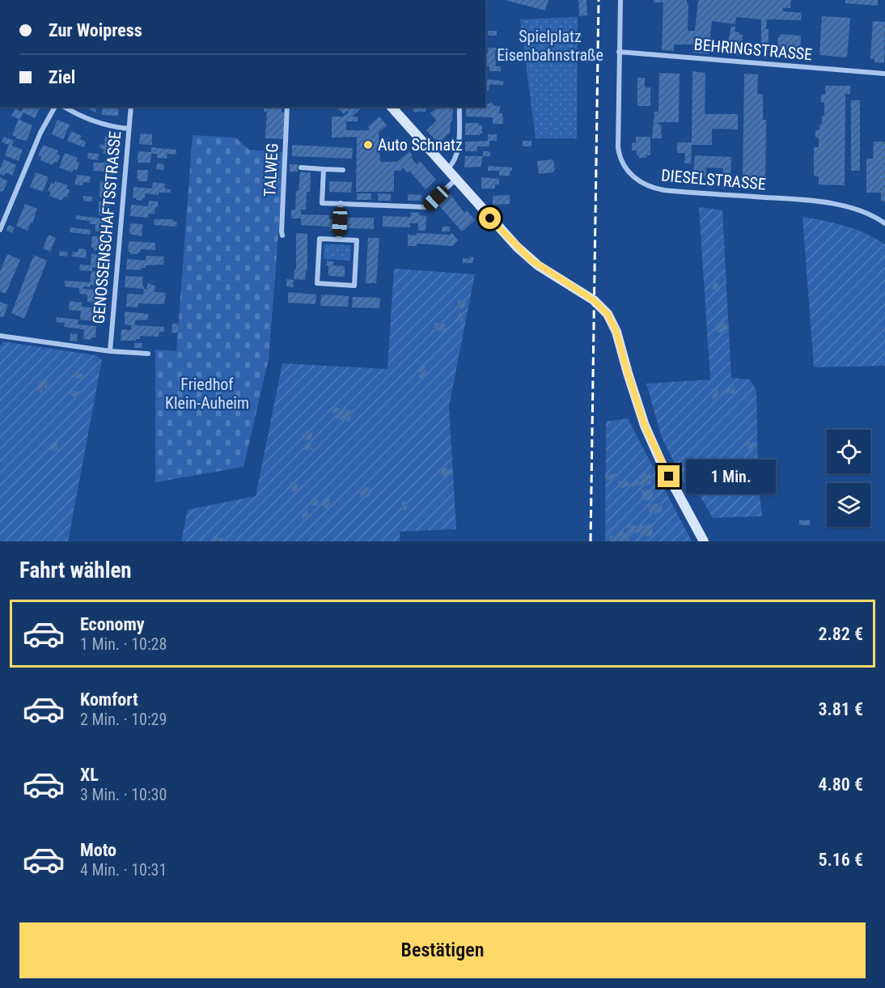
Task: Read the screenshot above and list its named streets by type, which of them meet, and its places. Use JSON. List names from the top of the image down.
{
  "streets": {
    "street": [
      "BEHRINGSTRASSE",
      "TALWEG",
      "DIESELSTRASSE",
      "GENOSSENSCHAFTSSTRASSE"
    ]
  },
  "crossings": [
    ["BEHRINGSTRASSE", "DIESELSTRASSE"]
  ],
  "parks": ["Spielplatz Eisenbahnstraße", "Friedhof Klein-Auheim"],
  "places": ["Auto Schnatz"],
  "page": {
    "banner": ["Zur Woipress", "Ziel"],
    "bubble": "1 Min.",
    "heading": "Fahrt wählen",
    "list": [
      {
        "name": "Economy",
        "note": "1 Min. · 10:28",
        "value": "2.82 €"
      },
      {
        "name": "Komfort",
        "note": "2 Min. · 10:29",
        "value": "3.81 €"
      },
      {
        "name": "XL",
        "note": "3 Min. · 10:30",
        "value": "4.80 €"
      },
      {
        "name": "Moto",
        "note": "4 Min. · 10:31",
        "value": "5.16 €"
      }
    ],
    "buttons": "Bestätigen"
  }
}
